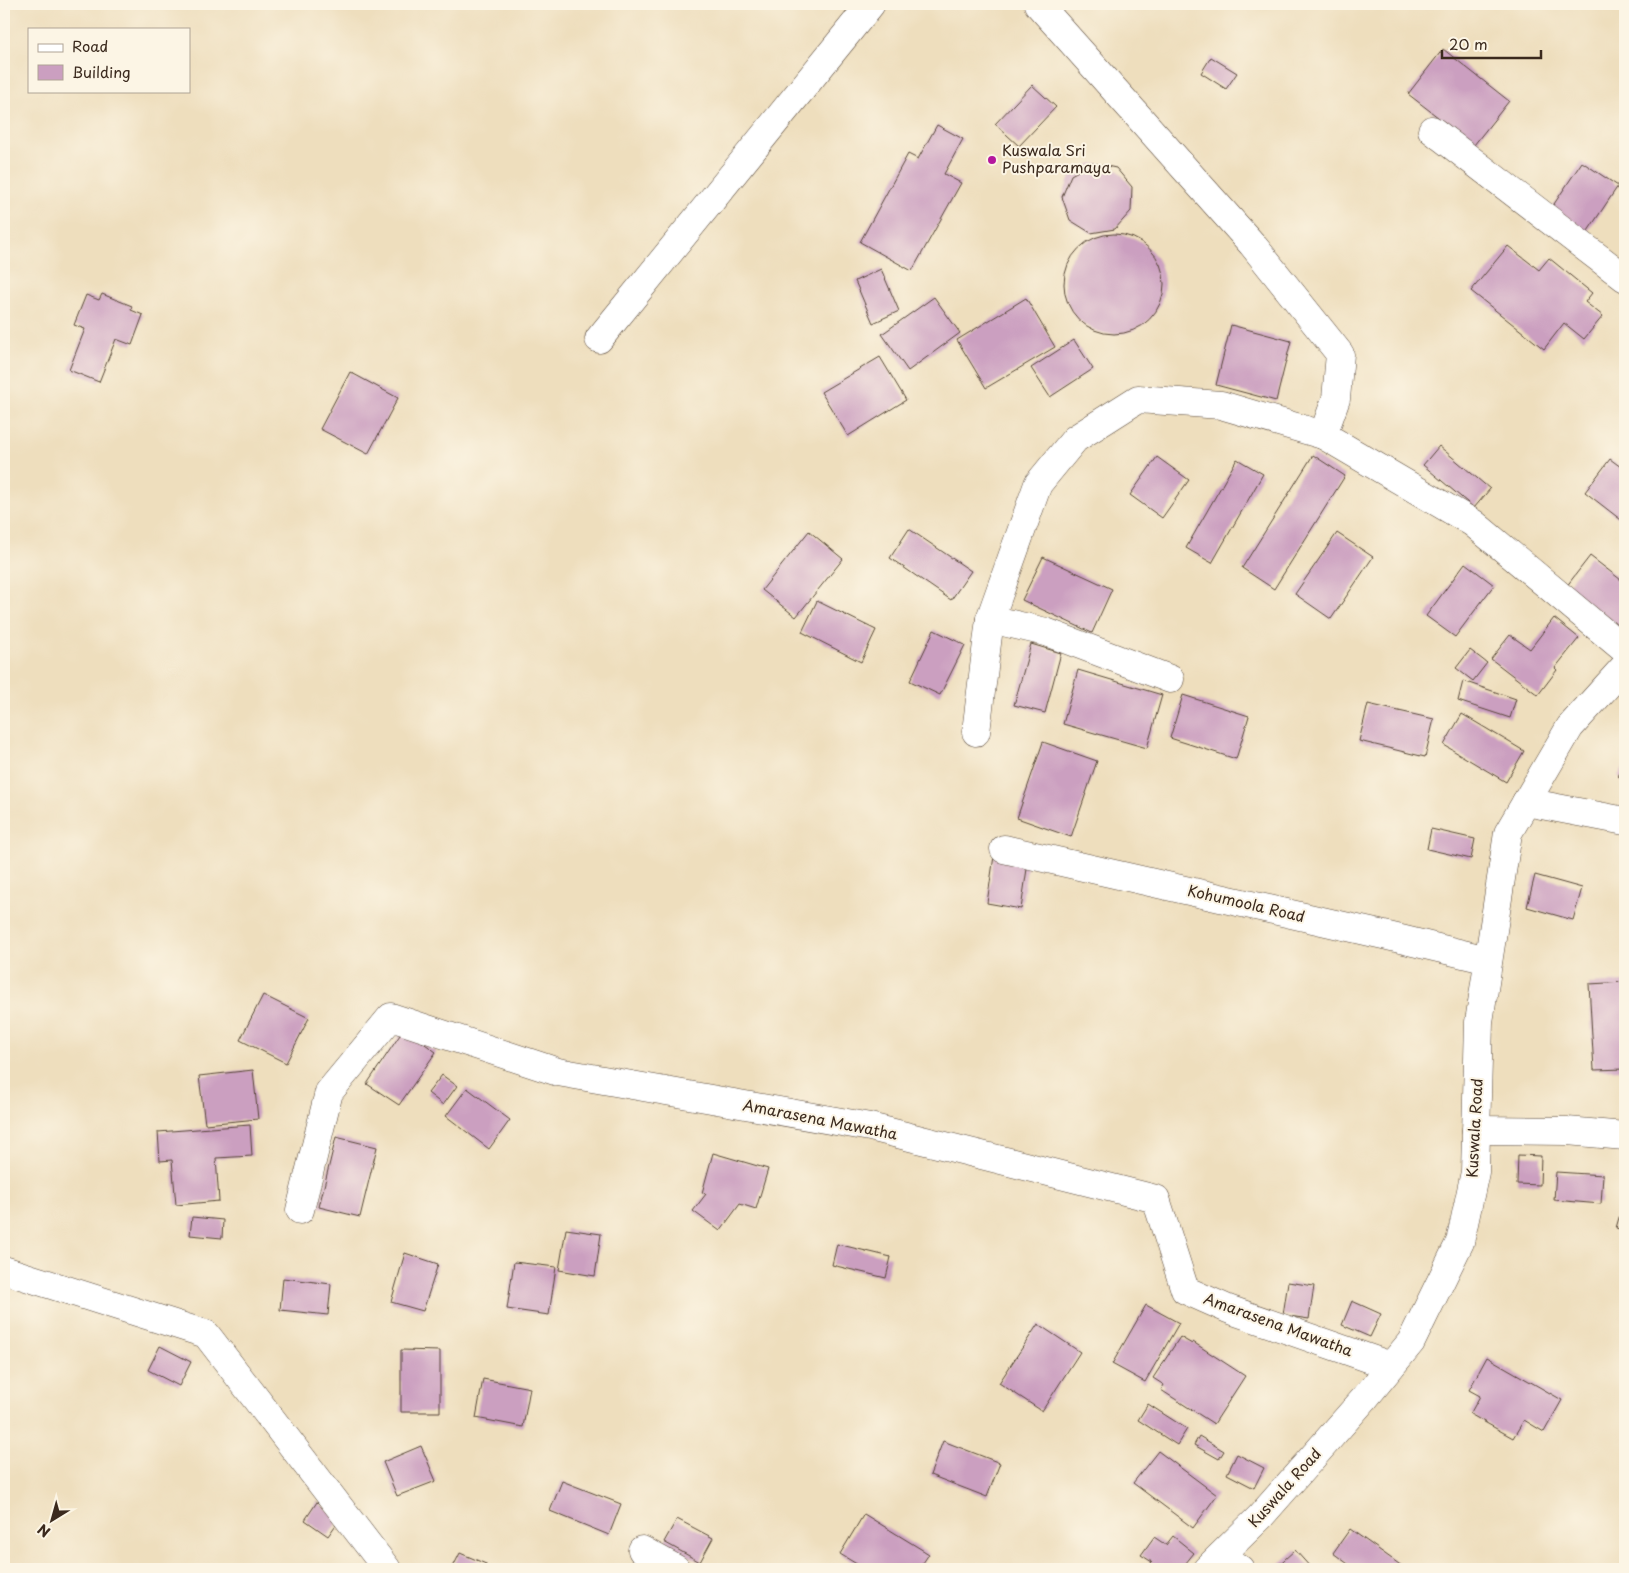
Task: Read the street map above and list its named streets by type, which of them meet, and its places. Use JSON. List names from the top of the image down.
{
  "streets": {
    "street": ["Kohumoola Road", "Amarasena Mawatha", "Kuswala Road"]
  },
  "crossings": [
    ["Kohumoola Road", "Kuswala Road"],
    ["Amarasena Mawatha", "Kuswala Road"]
  ],
  "places": ["Kuswala Sri Pushparamaya"],
  "legend": ["Road", "Building"],
  "scale_bar": "20 m",
  "north": "bottom left"
}
